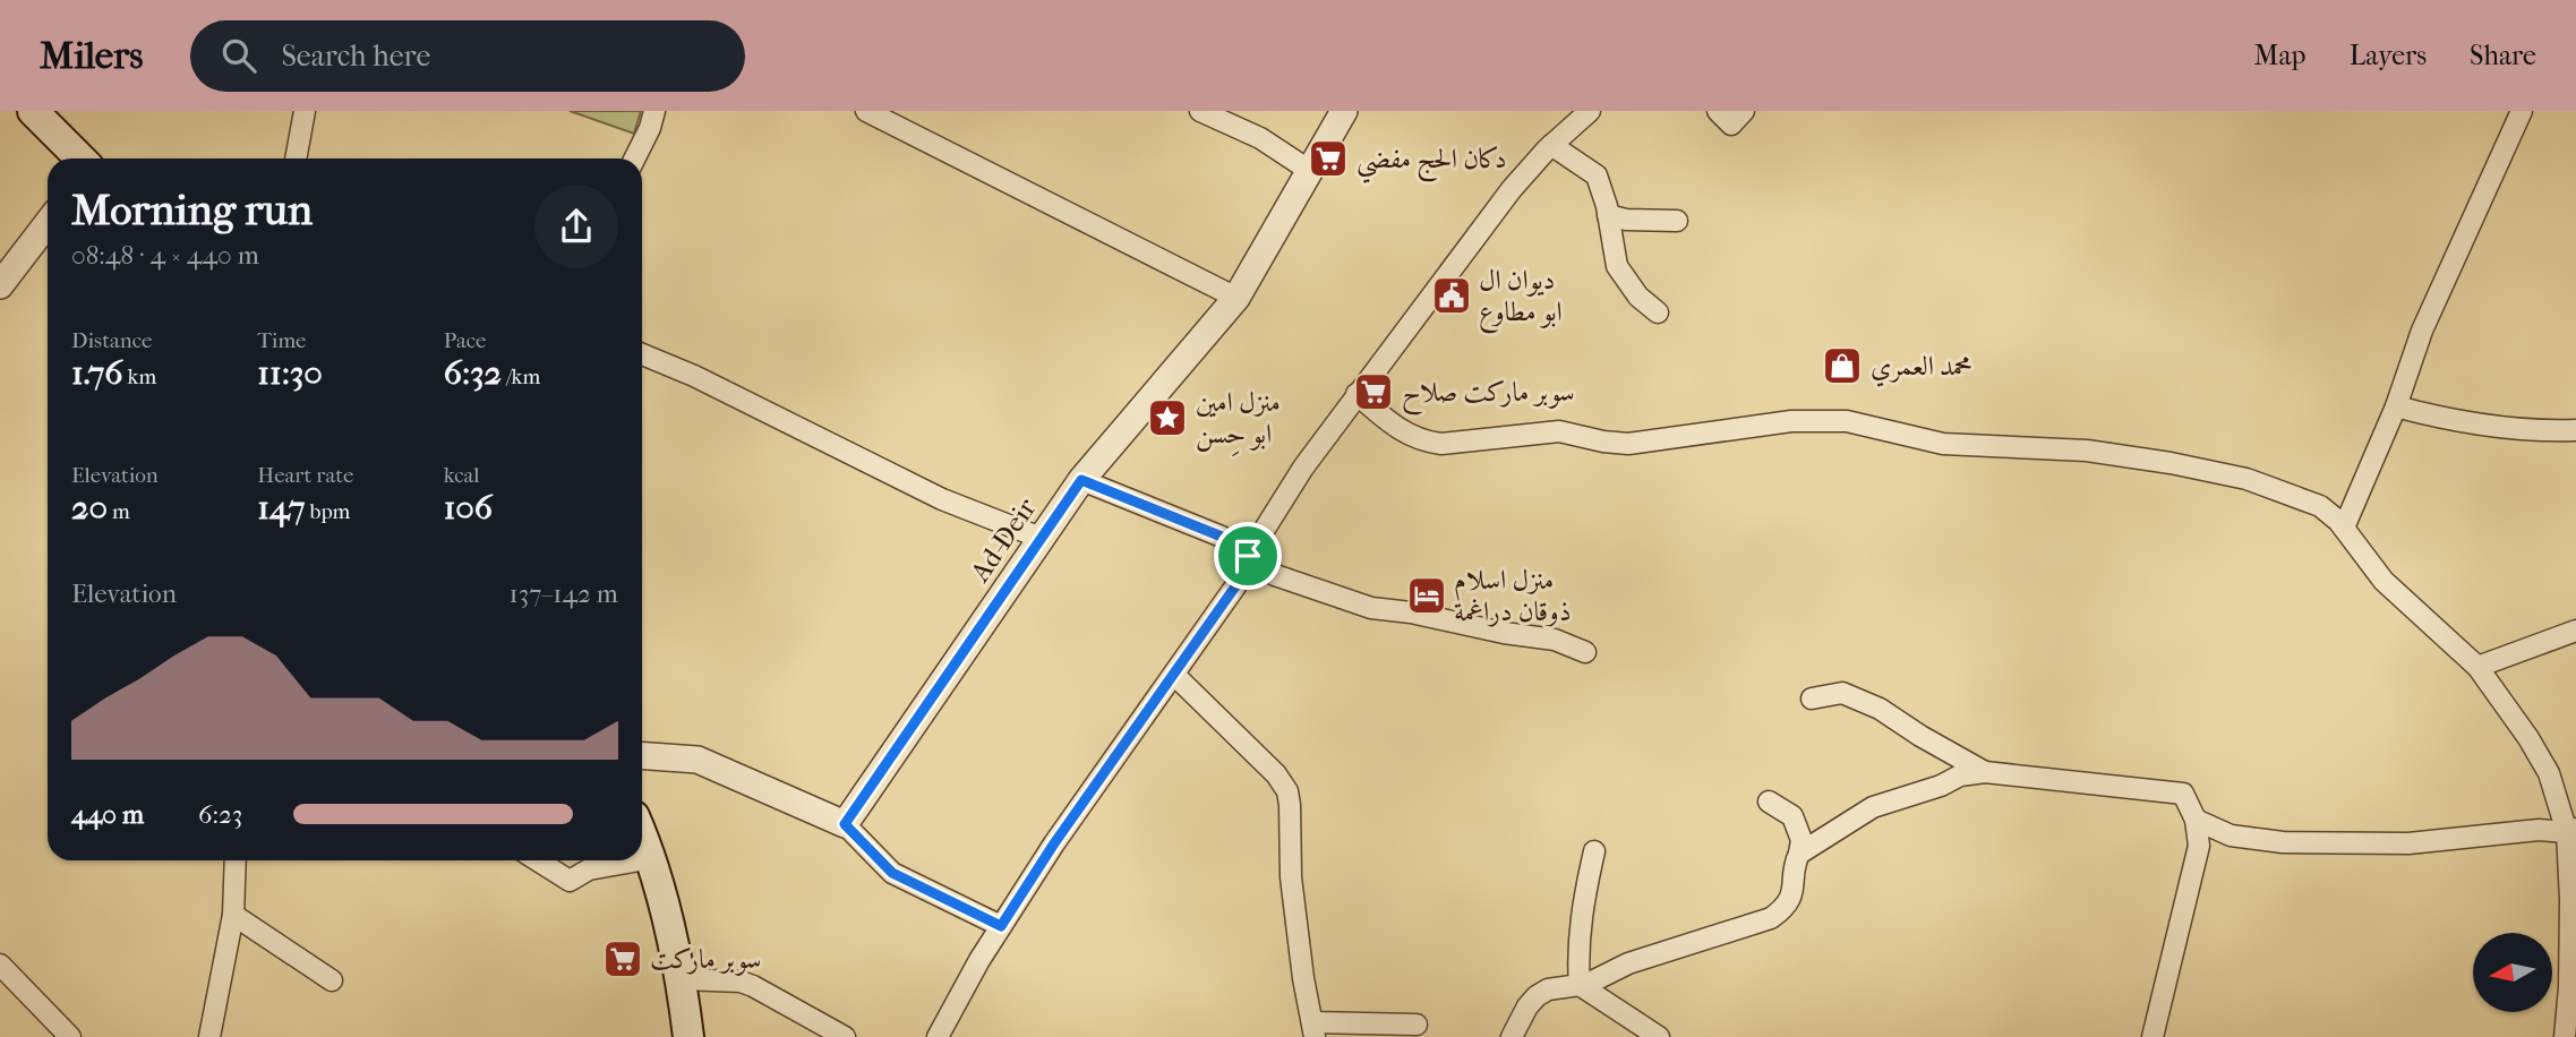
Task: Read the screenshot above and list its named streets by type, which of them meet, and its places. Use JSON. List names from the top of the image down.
{
  "streets": {
    "street": ["Ad-Deir"]
  },
  "places": {
    "supermarket": ["دكان الحج مفضي", "سوبر ماركت صلاح", "سوبر ماركت"],
    "public building": ["ديوان ال ابو مطاوع"],
    "shop": ["محمد العمري"],
    "place": ["منزل امين ابو حِسن"],
    "hotel": ["منزل اسلام ذوقان دراغمة"]
  },
  "north": "left",
  "page": {
    "header": "Milers",
    "search": "Search here",
    "nav": ["Map", "Layers", "Share"],
    "heading": ["Morning run", "08:48 · 4 × 440 m"],
    "stats": [
      ["Distance", "1.76 km"],
      ["Time", "11:30"],
      ["Pace", "6:32 /km"],
      ["Elevation", "20 m"],
      ["Heart rate", "147 bpm"],
      ["kcal", "106"]
    ],
    "chart": ["Elevation", "137–142 m"],
    "list": [
      {
        "name": "440 m",
        "note": "6:23"
      }
    ]
  }
}
